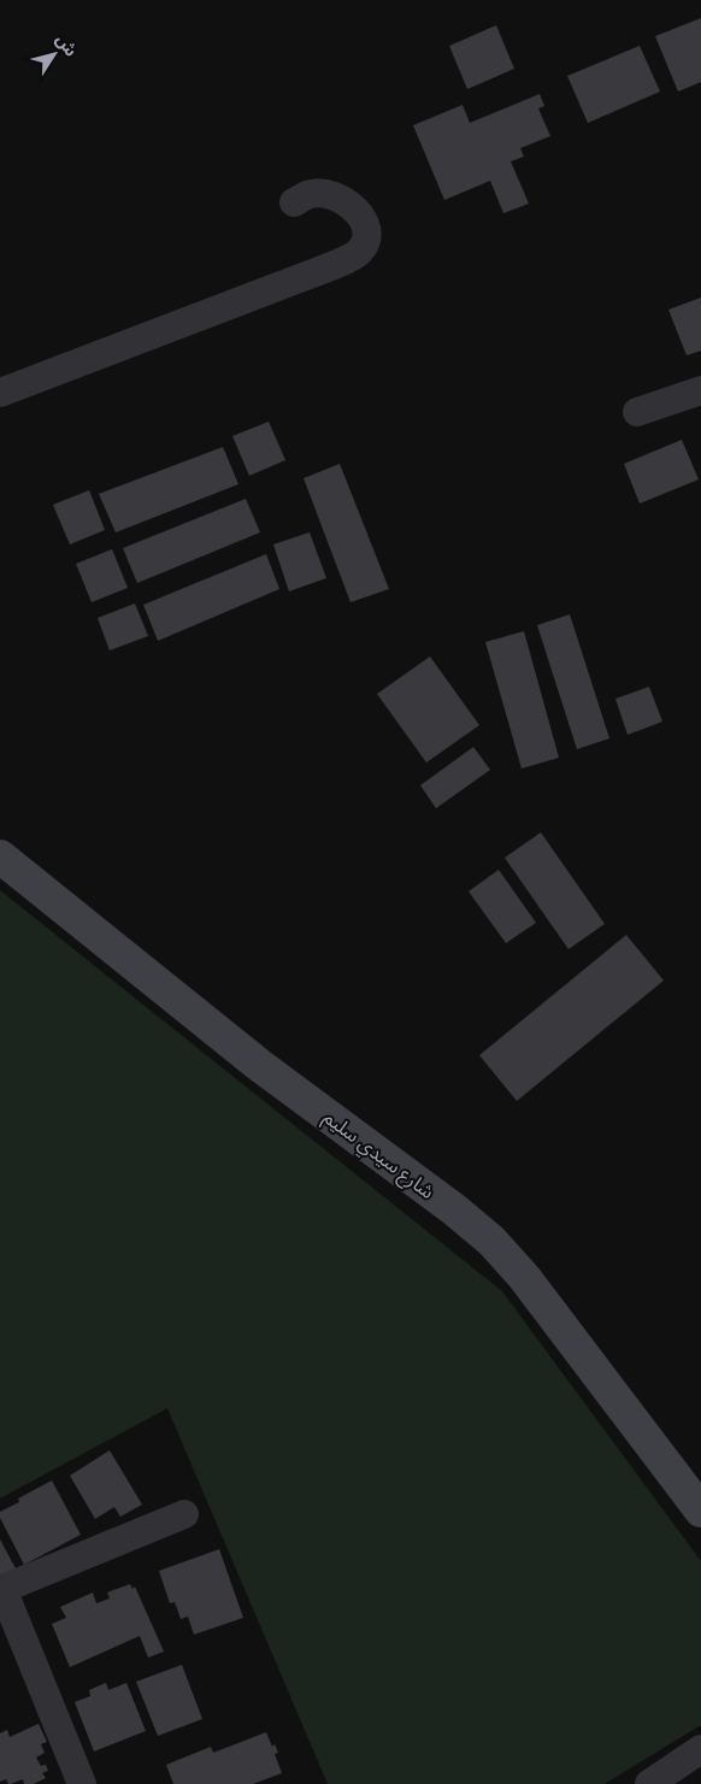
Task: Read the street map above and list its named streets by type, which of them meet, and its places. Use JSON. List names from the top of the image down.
{
  "streets": {
    "main road": ["شارع سيدي سليم"]
  },
  "north": "top right"
}
